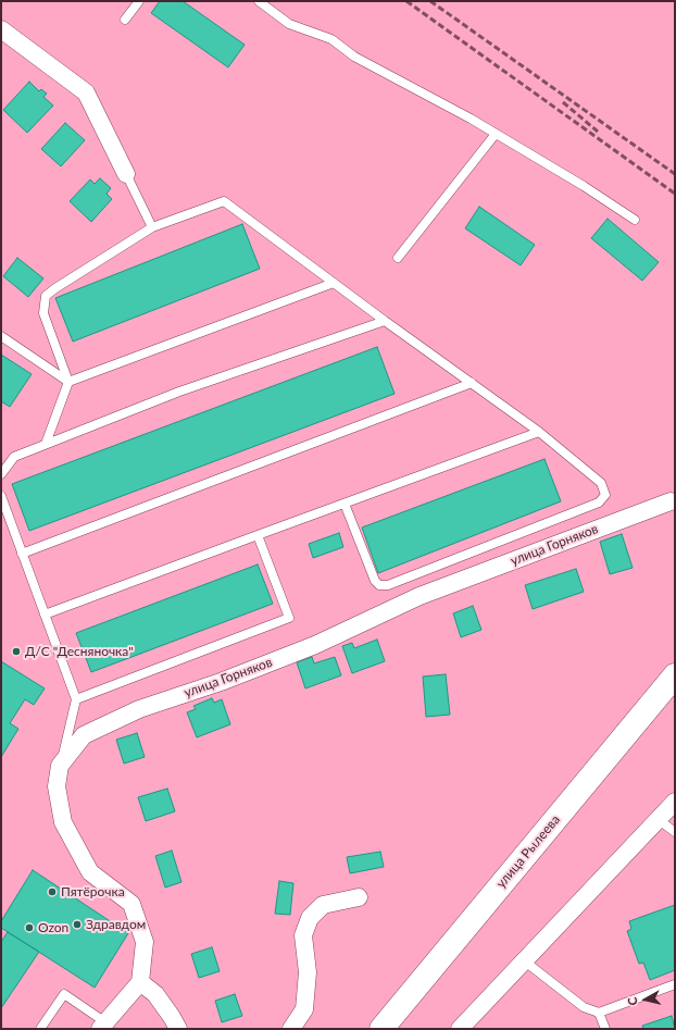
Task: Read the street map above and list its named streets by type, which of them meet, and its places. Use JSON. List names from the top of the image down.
{
  "streets": {
    "main road": ["улица Рылеева"],
    "street": ["улица Горняков"]
  },
  "places": [
    "Д/С \"Десняночка\"",
    "Пятёрочка",
    "Здравдом",
    "Ozon"
  ],
  "north": "left"
}
